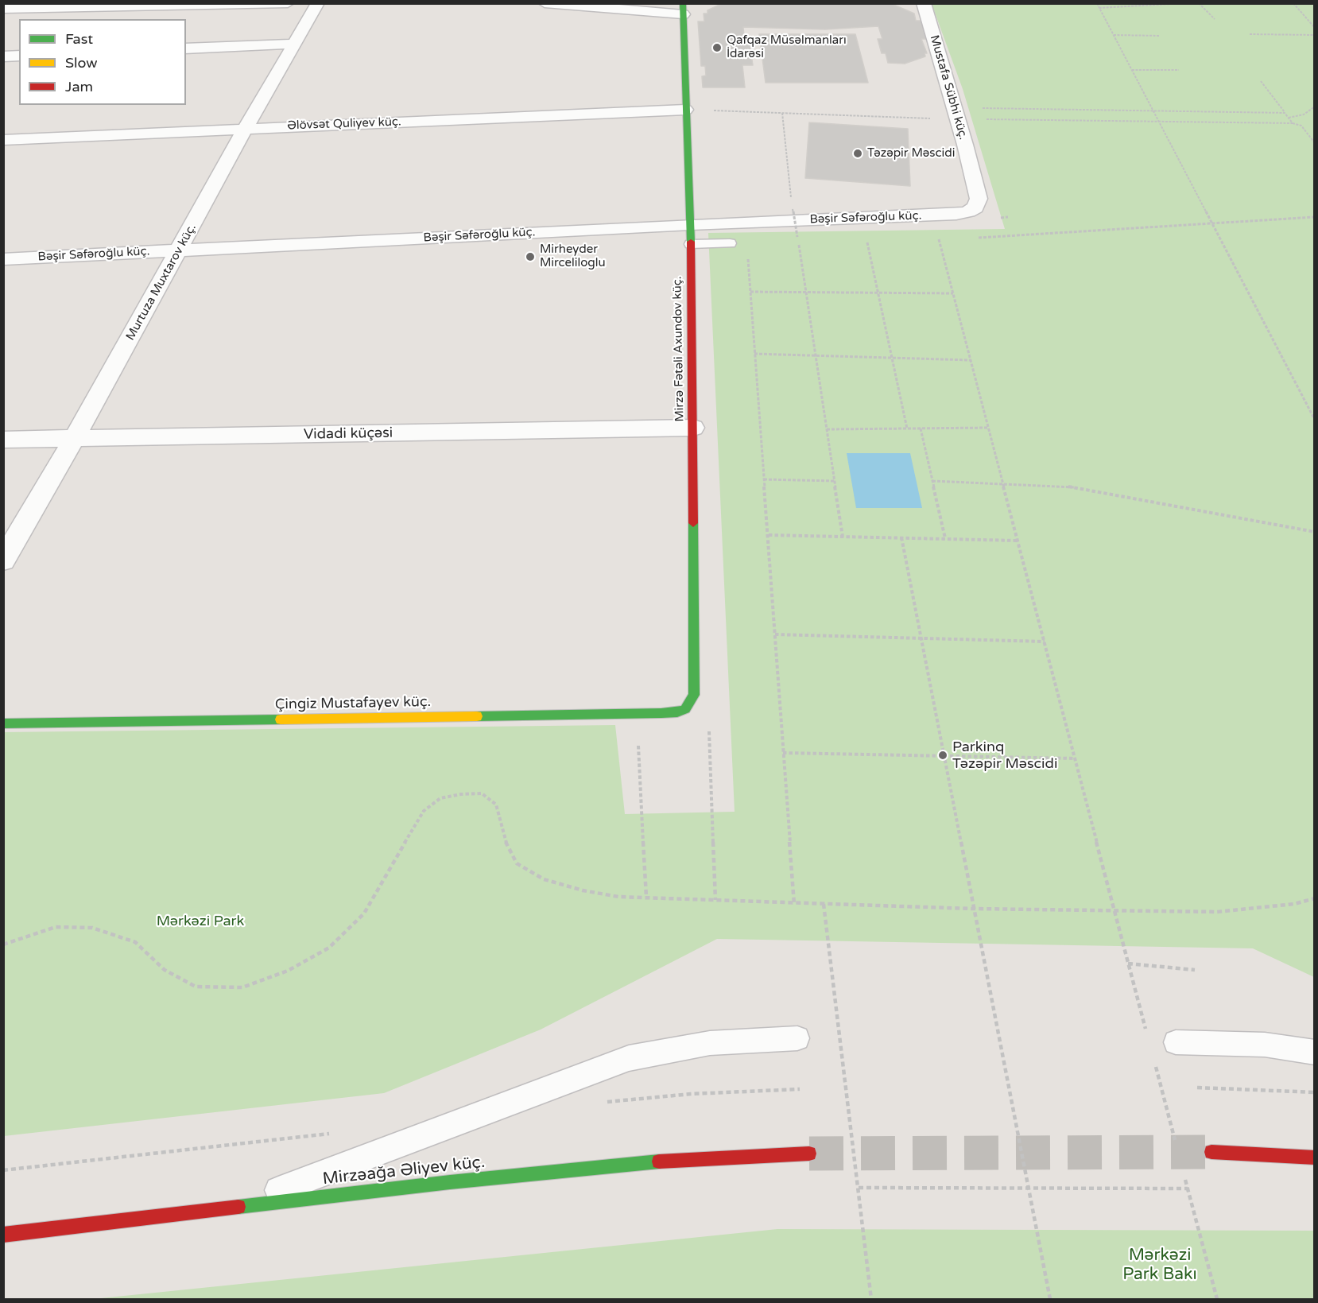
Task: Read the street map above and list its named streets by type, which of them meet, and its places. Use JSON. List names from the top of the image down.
{
  "streets": {
    "street": [
      "Mustafa Sübhi küç.",
      "Əlövsət Quliyev küç.",
      "Bəşir Səfəroğlu küç.",
      "Murtuza Muxtarov küç.",
      "Mirzə Fətəli Axundov küç.",
      "Vidadi küçəsi",
      "Çingiz Mustafayev küç.",
      "Mirzəağa Əliyev küç."
    ]
  },
  "crossings": [
    ["Mustafa Sübhi küç.", "Bəşir Səfəroğlu küç."],
    ["Əlövsət Quliyev küç.", "Murtuza Muxtarov küç."],
    ["Əlövsət Quliyev küç.", "Mirzə Fətəli Axundov küç."],
    ["Bəşir Səfəroğlu küç.", "Murtuza Muxtarov küç."],
    ["Bəşir Səfəroğlu küç.", "Mirzə Fətəli Axundov küç."],
    ["Murtuza Muxtarov küç.", "Vidadi küçəsi"],
    ["Mirzə Fətəli Axundov küç.", "Vidadi küçəsi"],
    ["Mirzə Fətəli Axundov küç.", "Çingiz Mustafayev küç."]
  ],
  "parks": ["Mərkəzi Park", "Mərkəzi Park Bakı"],
  "places": [
    "Qafqaz Müsəlmanları İdarəsi",
    "Təzəpir Məscidi",
    "Mirheyder Mirceliloglu",
    "Parkinq Təzəpir Məscidi"
  ],
  "legend": ["Fast", "Slow", "Jam"]
}
